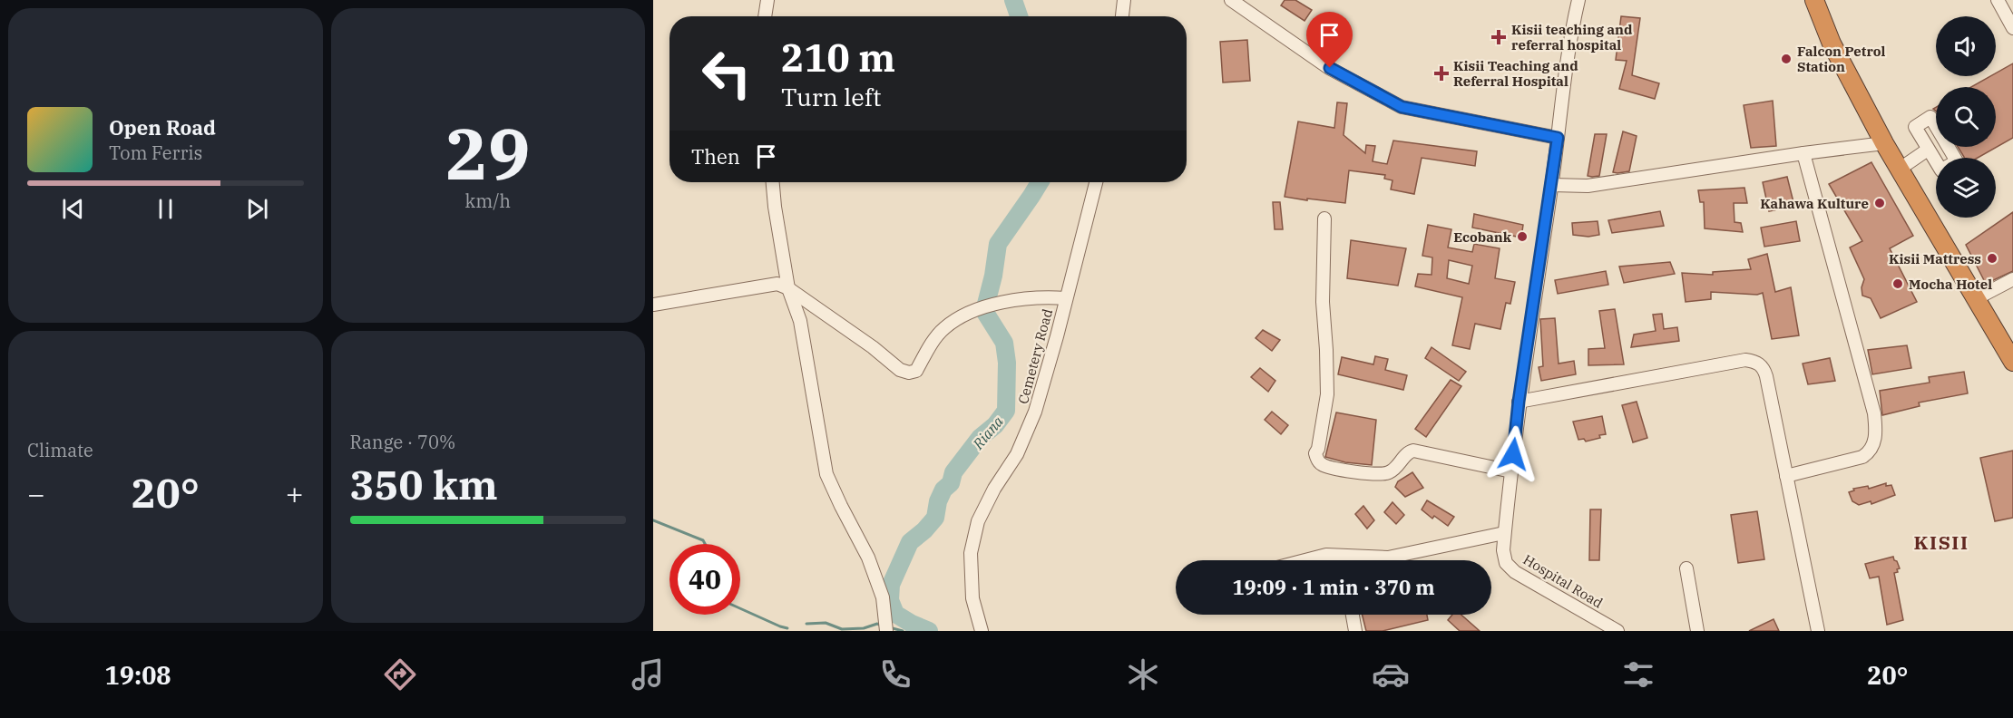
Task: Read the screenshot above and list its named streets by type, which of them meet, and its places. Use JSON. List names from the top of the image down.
{
  "streets": {
    "street": ["Cemetery Road", "Hospital Road"]
  },
  "districts": ["KISII"],
  "water": ["Riana"],
  "places": {
    "health": ["Kisii teaching and referral hospital", "Kisii Teaching and Referral Hospital"],
    "other": [
      "Falcon Petrol Station",
      "Kahawa Kulture",
      "Ecobank",
      "Kisii Mattress",
      "Mocha Hotel"
    ]
  },
  "page": {
    "tile": [
      ["29", "km/h"],
      "Climate",
      ["Range · 70%", "350 km"]
    ],
    "turn": ["210 m", "Turn left"],
    "song": ["Open Road", "Tom Ferris"],
    "then": "Then",
    "heat": ["−", "20°", "+"],
    "limit": "40",
    "trip": "19:09 · 1 min · 370 m",
    "tabs": ["19:08", "20°"]
  }
}
